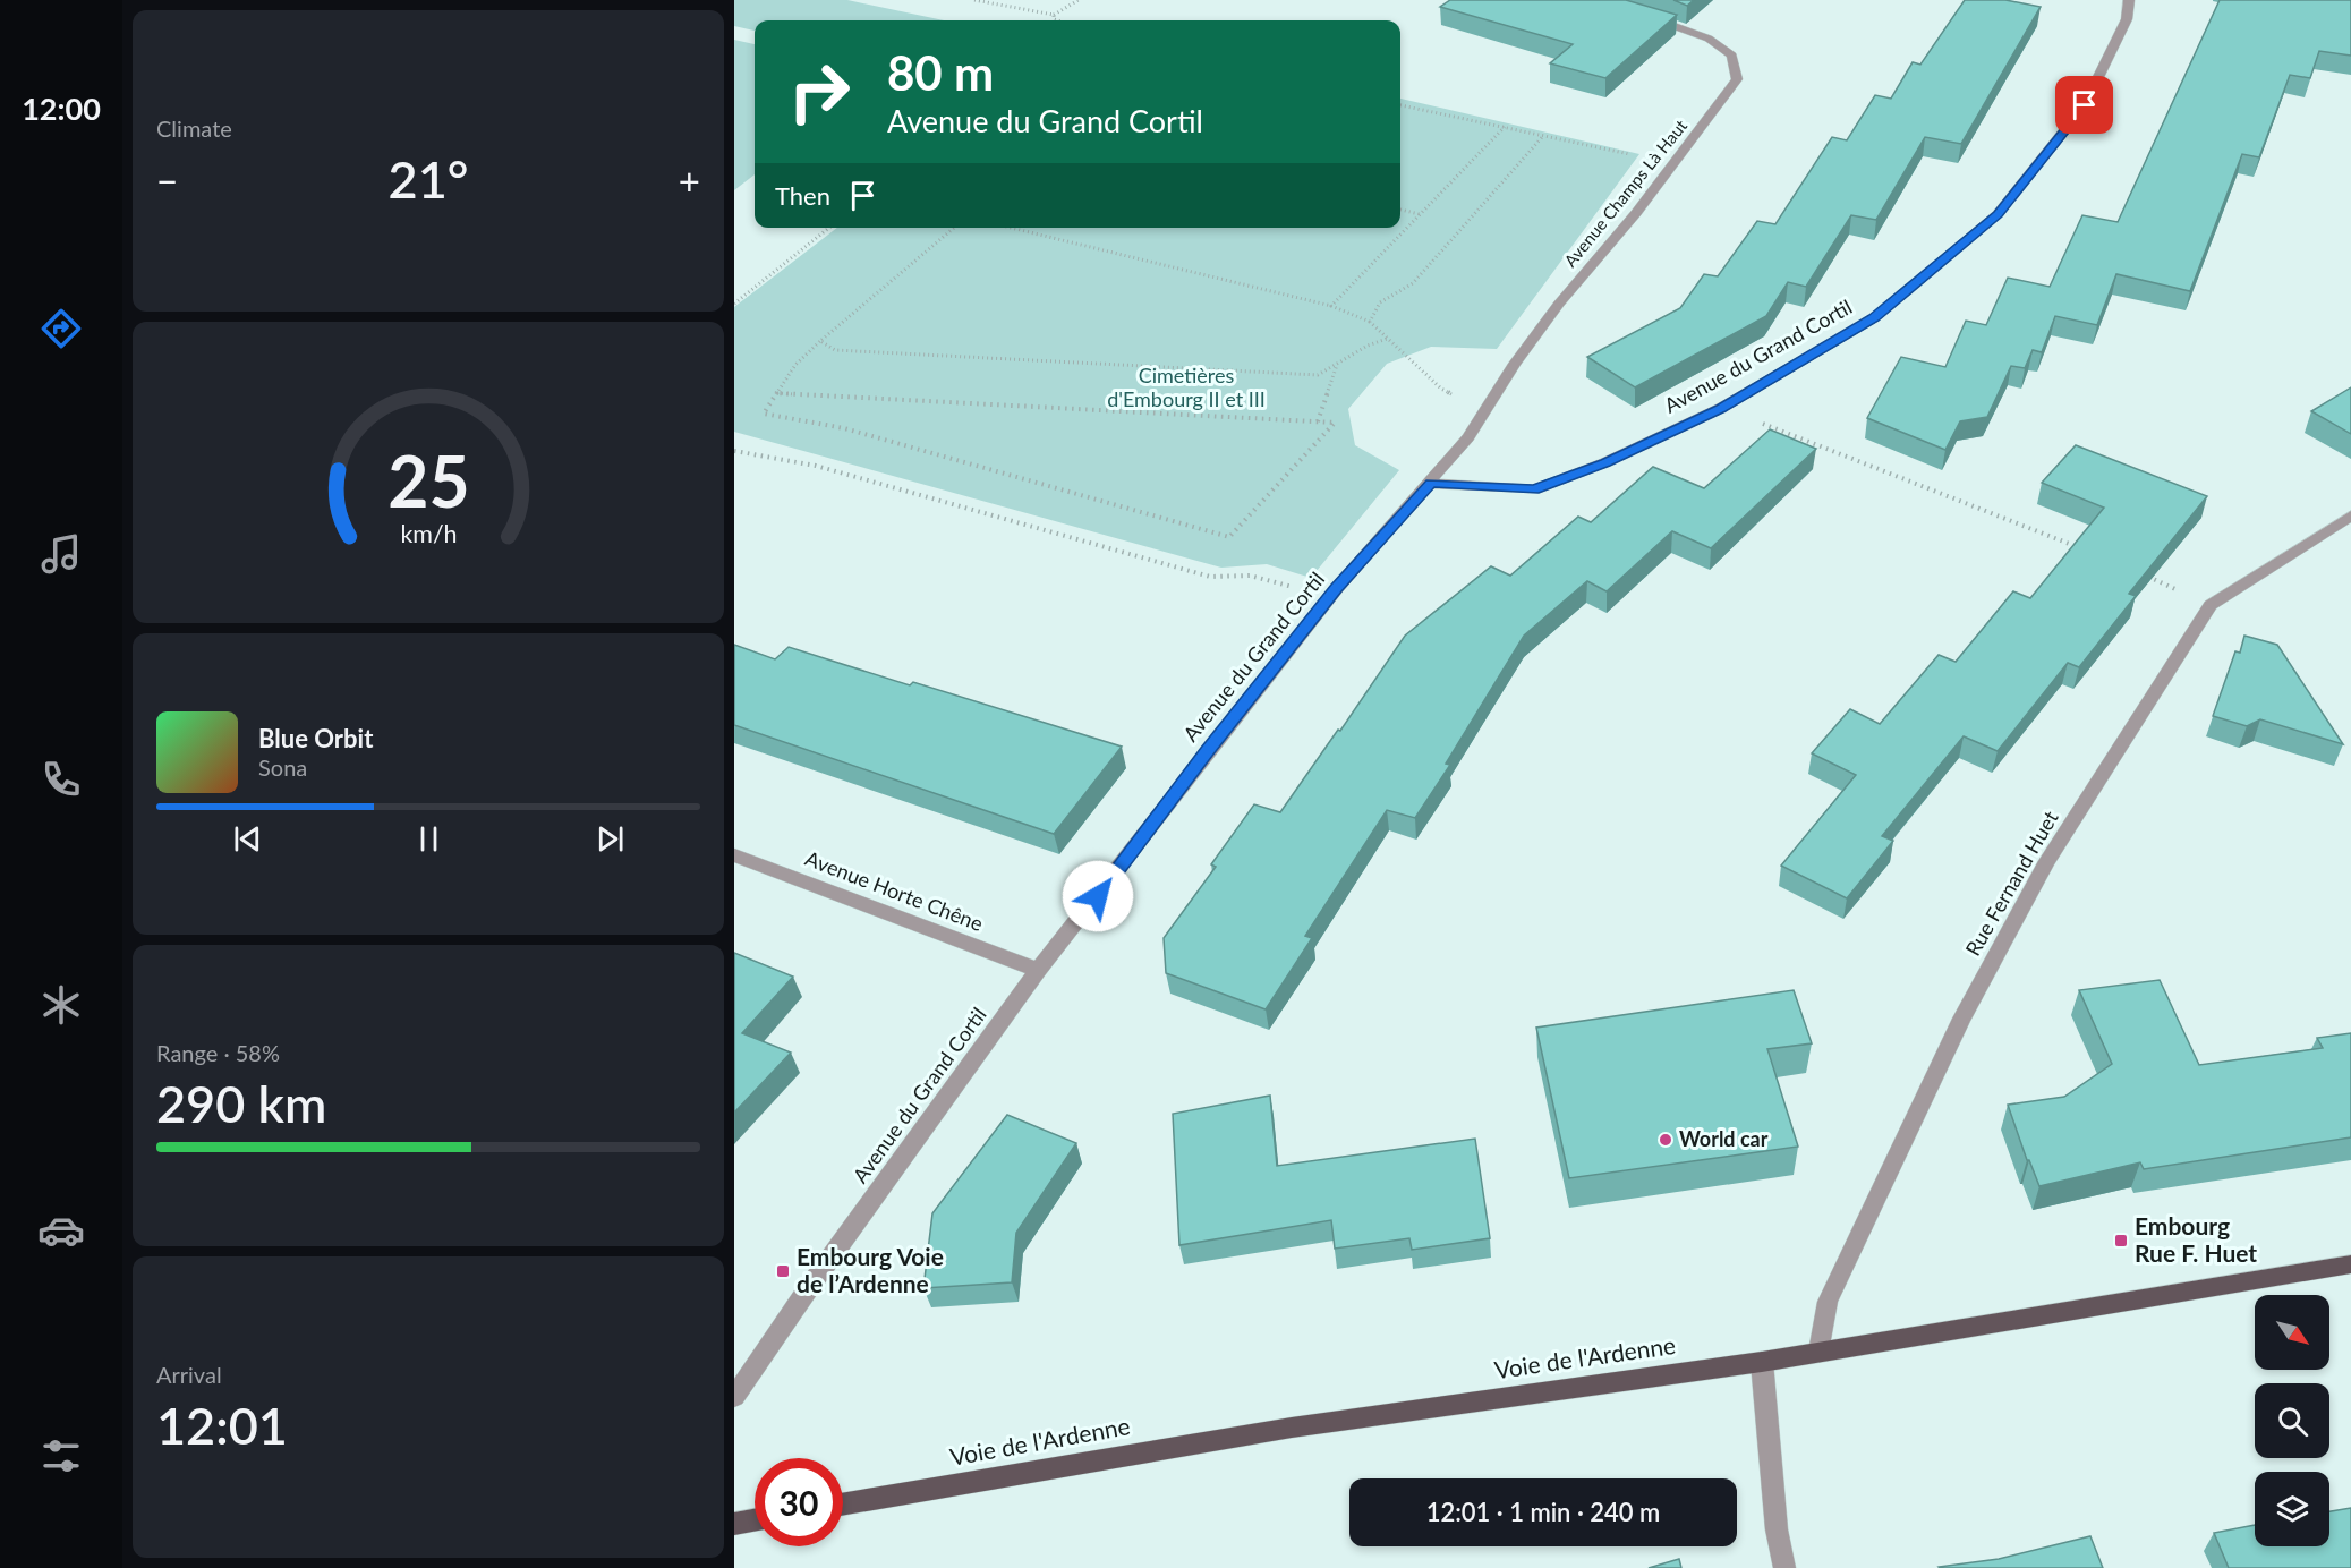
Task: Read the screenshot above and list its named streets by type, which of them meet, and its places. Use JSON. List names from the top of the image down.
{
  "streets": {
    "main road": ["Voie de l'Ardenne"],
    "street": [
      "Avenue Champs Là Haut",
      "Avenue du Grand Cortil",
      "Rue Fernand Huet",
      "Avenue Horte Chêne"
    ]
  },
  "crossings": [
    ["Avenue Champs Là Haut", "Avenue du Grand Cortil"],
    ["Avenue du Grand Cortil", "Avenue Horte Chêne"],
    ["Rue Fernand Huet", "Voie de l'Ardenne"]
  ],
  "parks": ["Cimetières d'Embourg II et III"],
  "places": {
    "other": ["World car"],
    "transit": ["Embourg Rue F. Huet", "Embourg Voie de l’Ardenne"]
  },
  "north": "bottom right",
  "page": {
    "tabs": "12:00",
    "tile": [
      "Climate",
      ["Range · 58%", "290 km"],
      ["Arrival", "12:01"]
    ],
    "turn": ["80 m", "Avenue du Grand Cortil"],
    "heat": ["−", "21°", "+"],
    "then": "Then",
    "song": ["Blue Orbit", "Sona"],
    "limit": "30",
    "trip": "12:01 · 1 min · 240 m",
    "gauge": ["25", "km/h"]
  }
}
